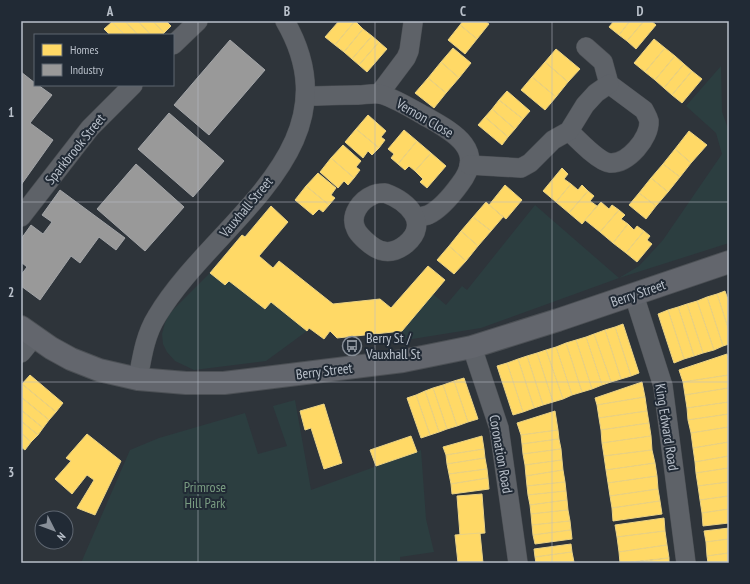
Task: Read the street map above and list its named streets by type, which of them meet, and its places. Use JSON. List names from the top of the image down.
{
  "streets": {
    "street": [
      "Vernon Close",
      "Sparkbrook Street",
      "Vauxhall Street",
      "Berry Street",
      "King Edward Road",
      "Coronation Road"
    ]
  },
  "crossings": [
    ["Vernon Close", "Vauxhall Street"],
    ["Vauxhall Street", "Berry Street"],
    ["Berry Street", "King Edward Road"],
    ["Berry Street", "Coronation Road"]
  ],
  "parks": ["Primrose Hill Park"],
  "places": {
    "bus stop": ["Berry St / Vauxhall St"]
  },
  "legend": ["Homes", "Industry"],
  "north": "bottom right",
  "grid": {
    "columns": [
      "A",
      "B",
      "C",
      "D"
    ],
    "rows": ["1", "2", "3"]
  }
}
